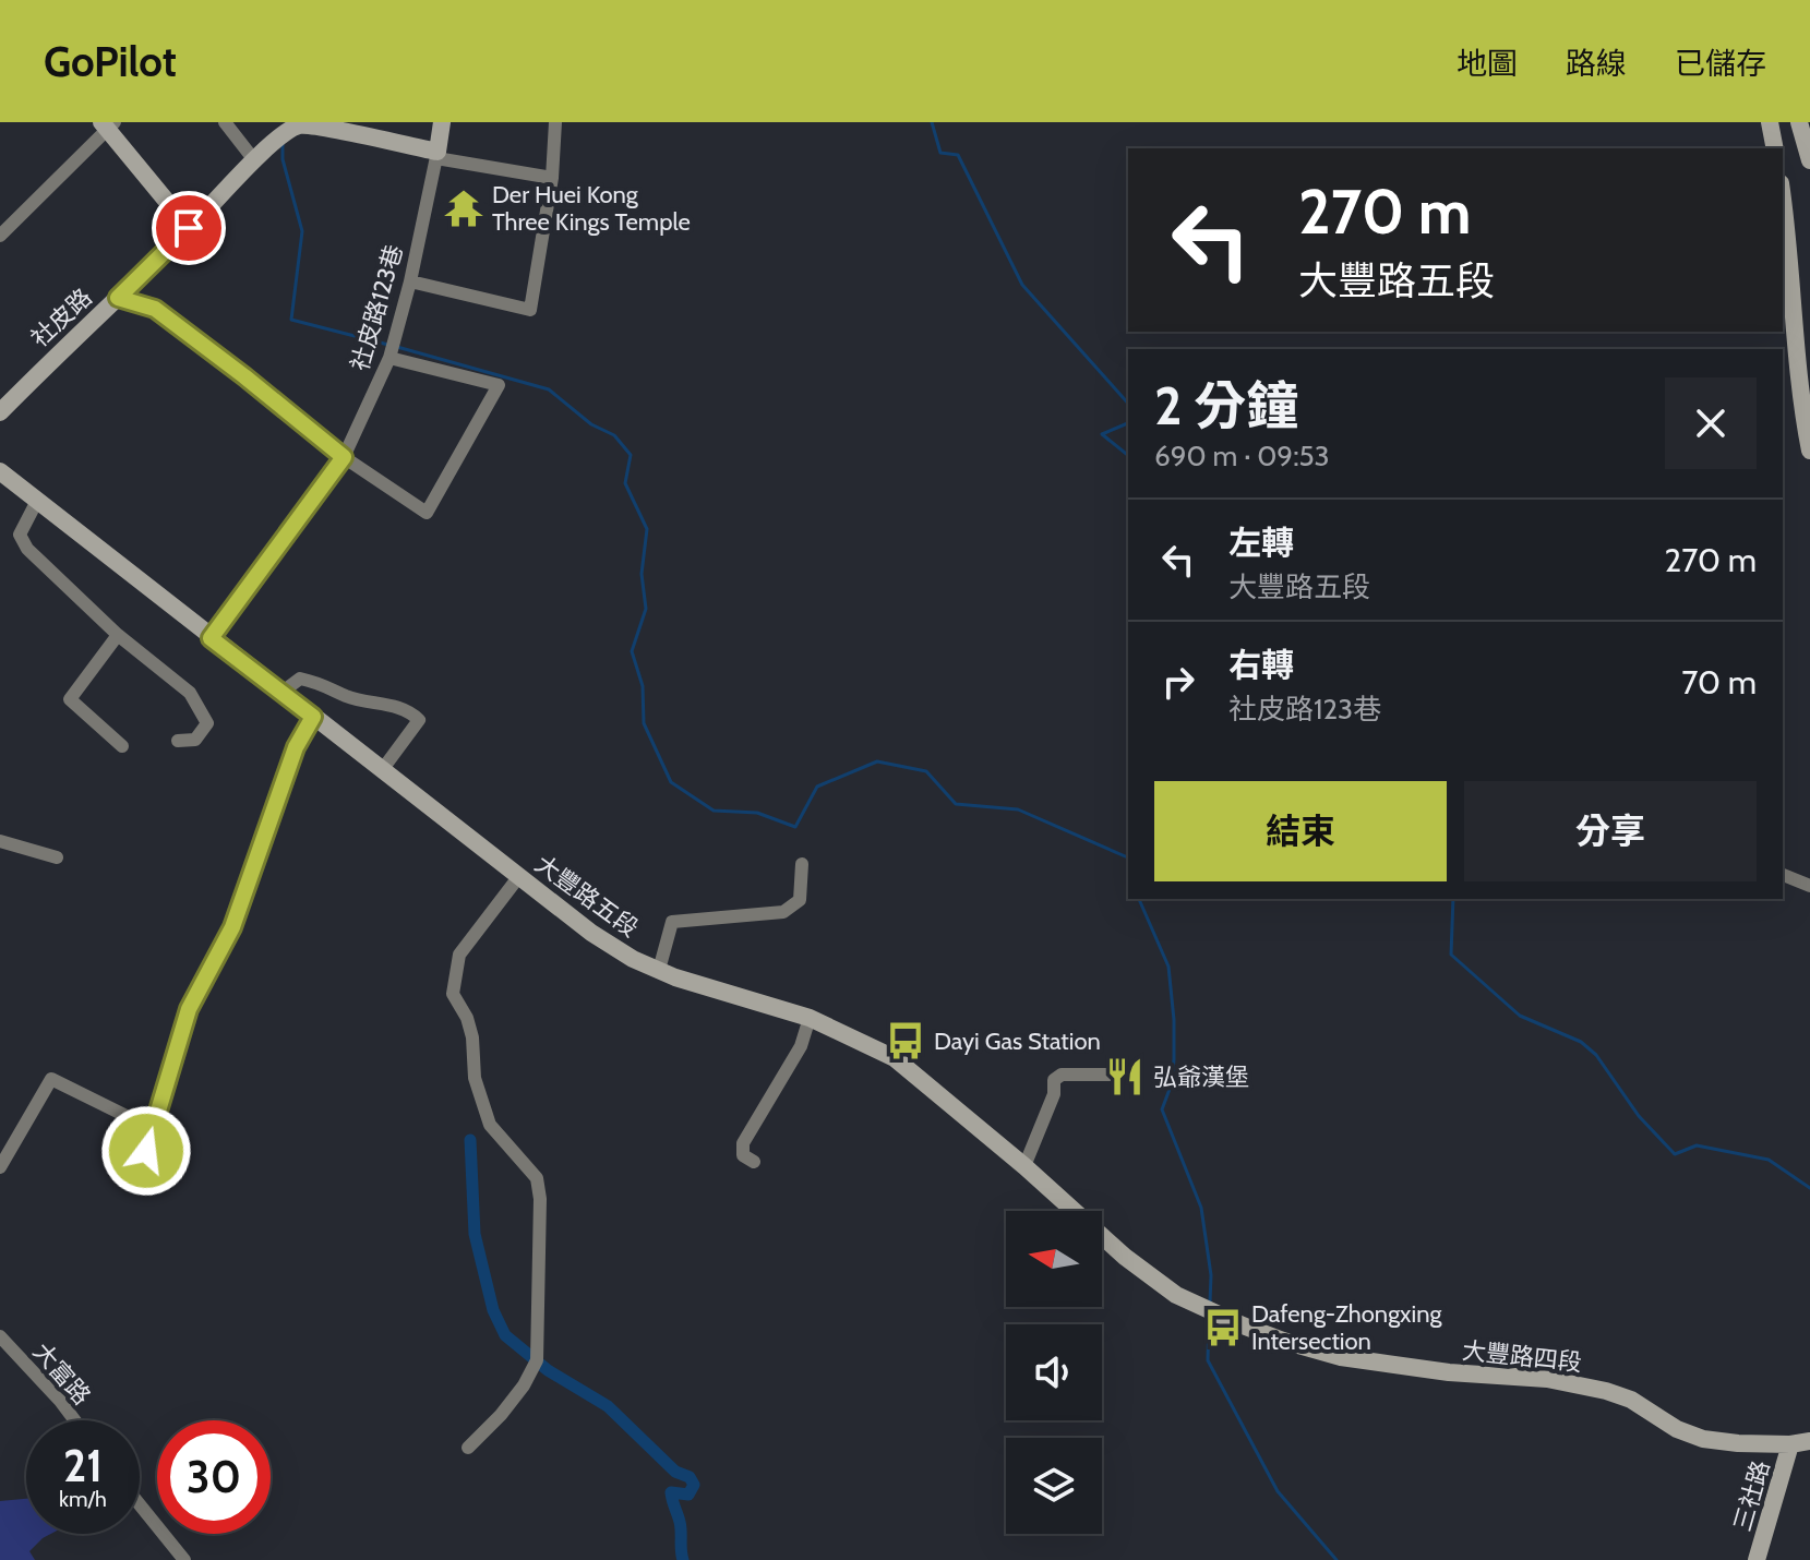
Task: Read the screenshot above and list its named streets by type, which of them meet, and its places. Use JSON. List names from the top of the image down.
{
  "streets": {
    "street": [
      "社皮路123巷",
      "社皮路",
      "大豐路五段",
      "大豐路四段",
      "大富路",
      "三社路"
    ]
  },
  "crossings": [
    ["社皮路123巷", "社皮路"],
    ["社皮路123巷", "大豐路五段"],
    ["大豐路五段", "大豐路四段"],
    ["大豐路四段", "三社路"]
  ],
  "places": {
    "temple": ["Der Huei Kong Three Kings Temple"],
    "bus stop": ["Dayi Gas Station", "Dafeng-Zhongxing Intersection"],
    "restaurant": ["弘爺漢堡"]
  },
  "north": "left",
  "page": {
    "header": "GoPilot",
    "nav": ["地圖", "路線", "已儲存"],
    "turn": ["270 m", "大豐路五段"],
    "heading": ["2 分鐘", "690 m · 09:53"],
    "list": [
      {
        "name": "左轉",
        "note": "大豐路五段",
        "value": "270 m"
      },
      {
        "name": "右轉",
        "note": "社皮路123巷",
        "value": "70 m"
      }
    ],
    "buttons": ["結束", "分享"],
    "speed": "21 km/h",
    "limit": "30"
  }
}
